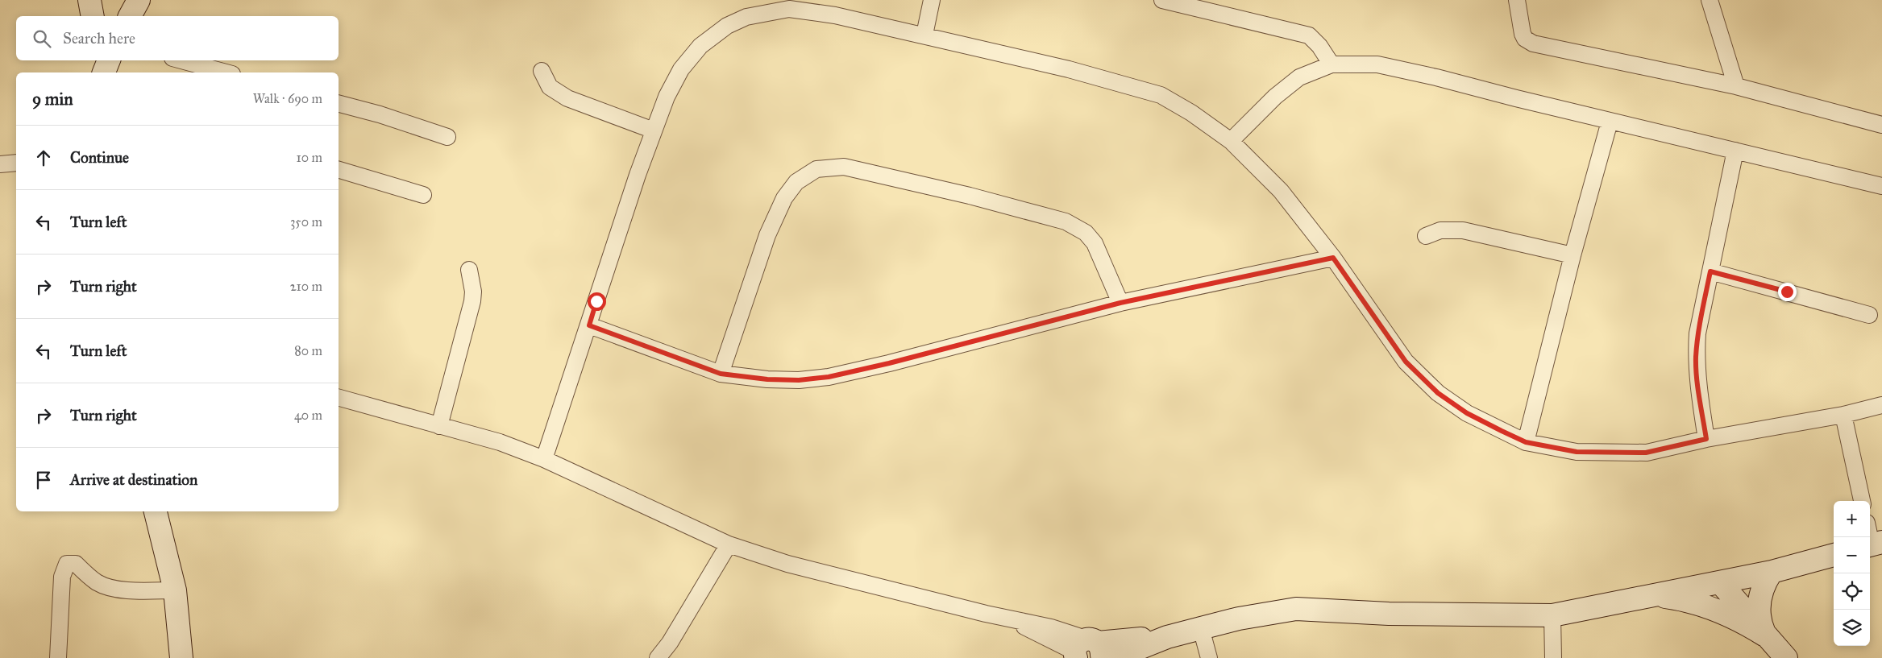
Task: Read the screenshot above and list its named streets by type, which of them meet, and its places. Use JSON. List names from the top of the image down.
{
  "page": {
    "search": "Search here",
    "heading": ["9 min", "Walk · 690 m"],
    "list": [
      ["Continue", "10 m"],
      ["Turn left", "350 m"],
      ["Turn right", "210 m"],
      ["Turn left", "80 m"],
      ["Turn right", "40 m"],
      "Arrive at destination"
    ],
    "map_buttons": ["+", "−"]
  }
}
